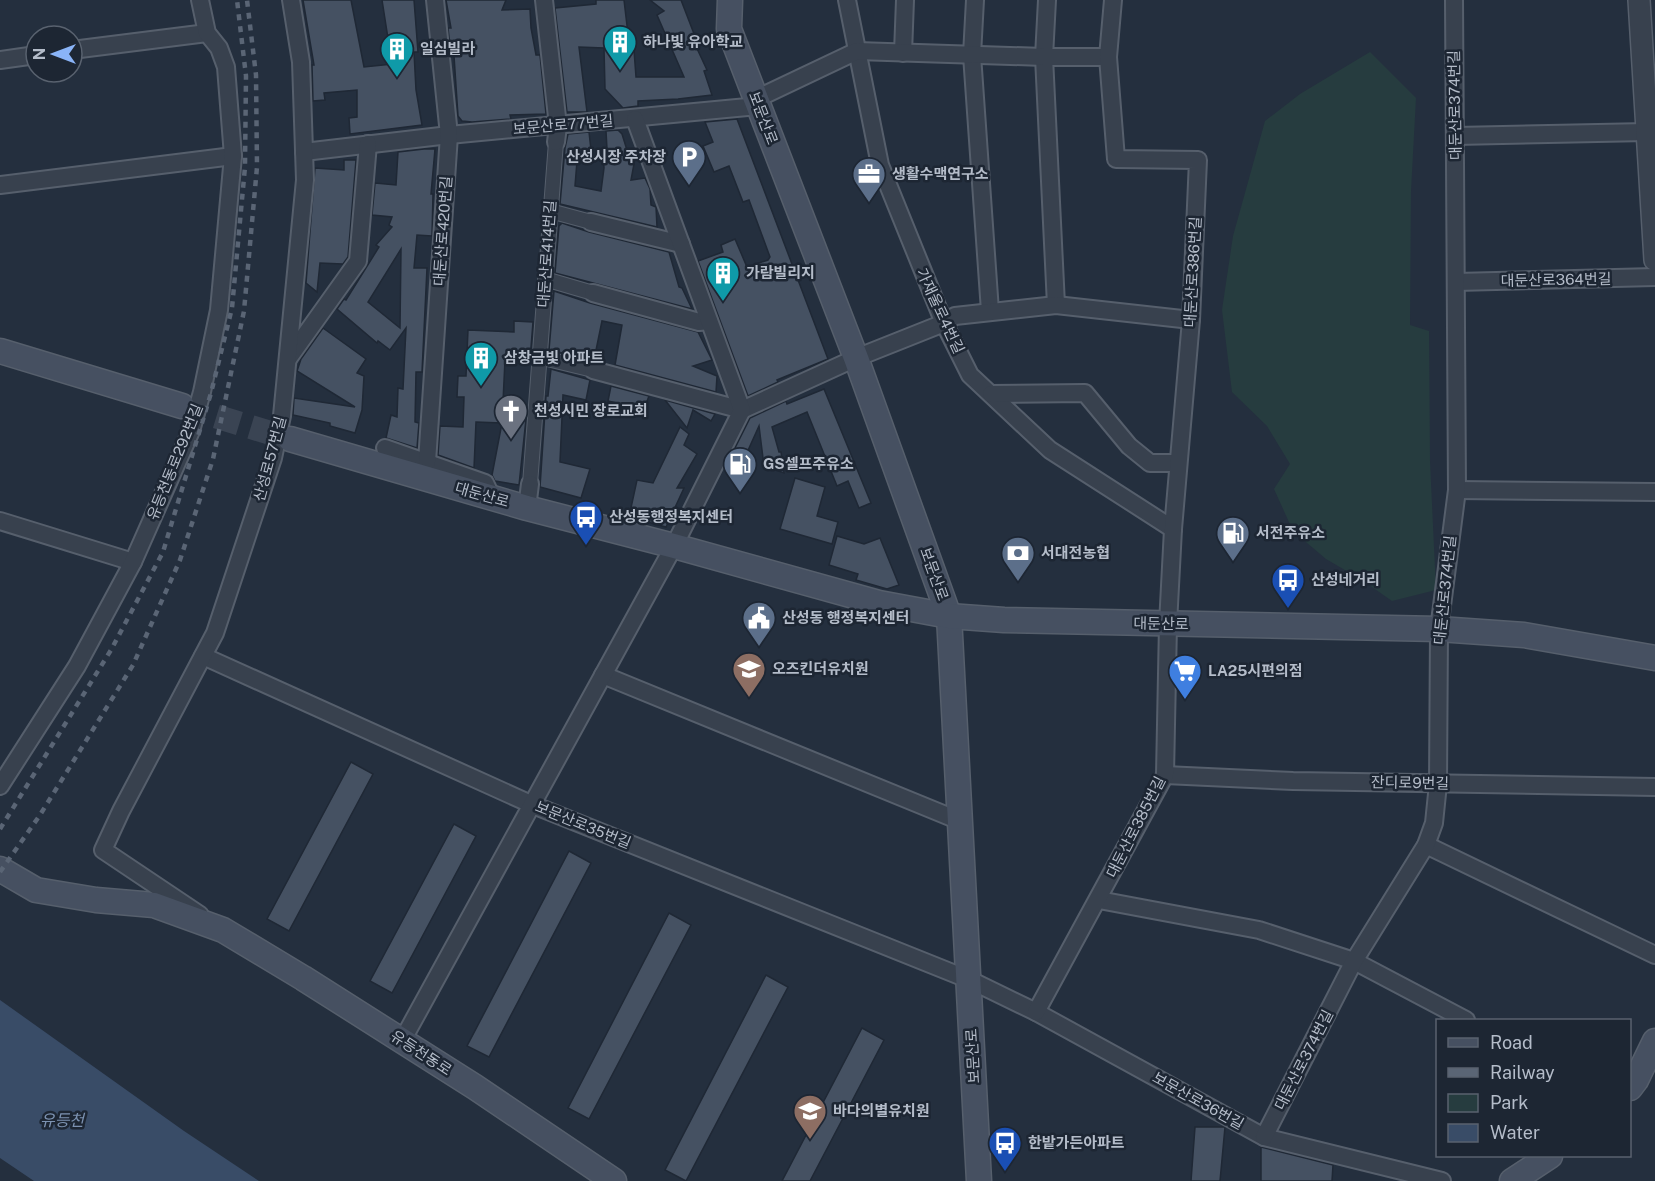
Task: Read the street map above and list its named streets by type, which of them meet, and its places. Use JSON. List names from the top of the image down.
{
  "streets": {
    "main road": ["보문산로", "대둔산로", "유등천동로"],
    "street": [
      "대둔산로374번길",
      "보문산로77번길",
      "대둔산로420번길",
      "대둔산로414번길",
      "대둔산로386번길",
      "대둔산로364번길",
      "가재울로4번길",
      "산성로57번길",
      "유등천동로292번길",
      "잔디로9번길",
      "보문산로35번길",
      "대둔산로385번길",
      "보문산로36번길"
    ]
  },
  "crossings": [
    ["대둔산로374번길", "대둔산로364번길"],
    ["대둔산로374번길", "대둔산로"],
    ["대둔산로374번길", "잔디로9번길"],
    ["대둔산로374번길", "보문산로36번길"],
    ["보문산로", "보문산로77번길"],
    ["보문산로", "대둔산로"],
    ["보문산로", "보문산로35번길"],
    ["보문산로", "보문산로36번길"],
    ["보문산로77번길", "대둔산로420번길"],
    ["보문산로77번길", "대둔산로414번길"],
    ["보문산로77번길", "가재울로4번길"],
    ["보문산로77번길", "산성로57번길"],
    ["대둔산로414번길", "대둔산로"],
    ["대둔산로386번길", "가재울로4번길"],
    ["대둔산로386번길", "대둔산로"],
    ["대둔산로386번길", "대둔산로385번길"],
    ["산성로57번길", "보문산로35번길"],
    ["산성로57번길", "유등천동로"],
    ["대둔산로", "대둔산로385번길"],
    ["잔디로9번길", "대둔산로385번길"],
    ["보문산로35번길", "보문산로36번길"],
    ["대둔산로385번길", "보문산로36번길"]
  ],
  "water": ["유등천"],
  "places": {
    "building": [
      "하나빛 유아학교",
      "일심빌라",
      "가람빌리지",
      "삼창금빛 아파트"
    ],
    "parking": ["산성시장 주차장"],
    "office": ["생활수맥연구소"],
    "church": ["천성시민 장로교회"],
    "fuel station": ["GS셀프주유소", "서전주유소"],
    "bus stop": ["산성동행정복지센터", "산성네거리", "한밭가든아파트"],
    "bank": ["서대전농협"],
    "public building": ["산성동 행정복지센터"],
    "school or university": ["오즈킨더유치원", "바다의별유치원"],
    "supermarket": ["LA25시편의점"]
  },
  "legend": [
    "Road",
    "Railway",
    "Park",
    "Water"
  ],
  "north": "left"
}
